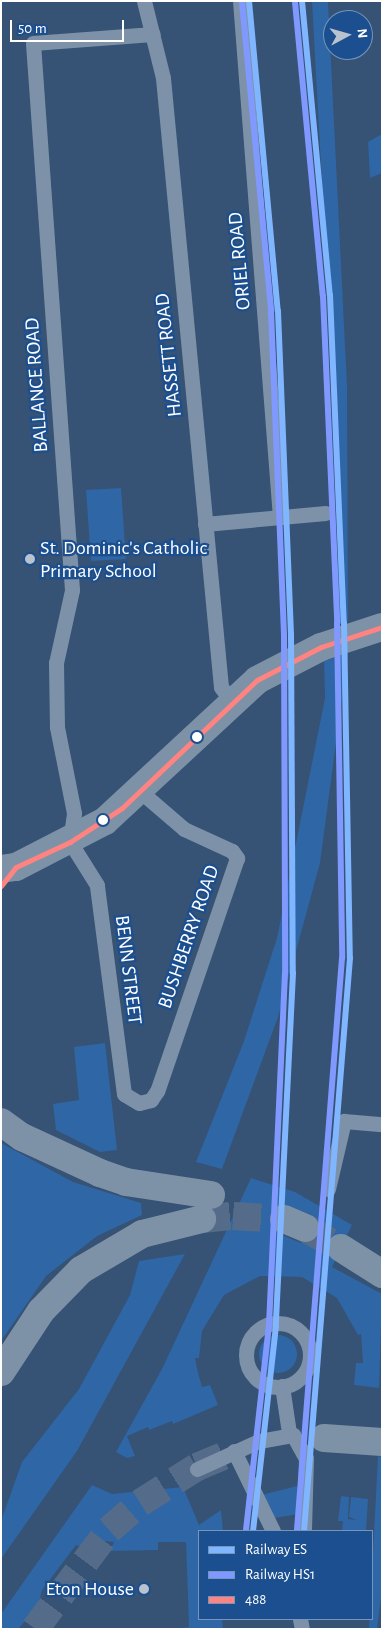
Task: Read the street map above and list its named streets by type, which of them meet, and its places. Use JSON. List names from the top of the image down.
{
  "streets": {
    "street": [
      "ORIEL ROAD",
      "HASSETT ROAD",
      "BALLANCE ROAD",
      "BUSHBERRY ROAD",
      "BENN STREET"
    ]
  },
  "crossings": [
    ["HASSETT ROAD", "BALLANCE ROAD"],
    ["BALLANCE ROAD", "BENN STREET"],
    ["BUSHBERRY ROAD", "BENN STREET"]
  ],
  "places": ["St. Dominic's Catholic Primary School", "Eton House"],
  "lines": ["rail line ES", "rail line HS1", "transit line 488"],
  "legend": ["Railway ES", "Railway HS1", "488"],
  "scale_bar": "50 m",
  "north": "right"
}
